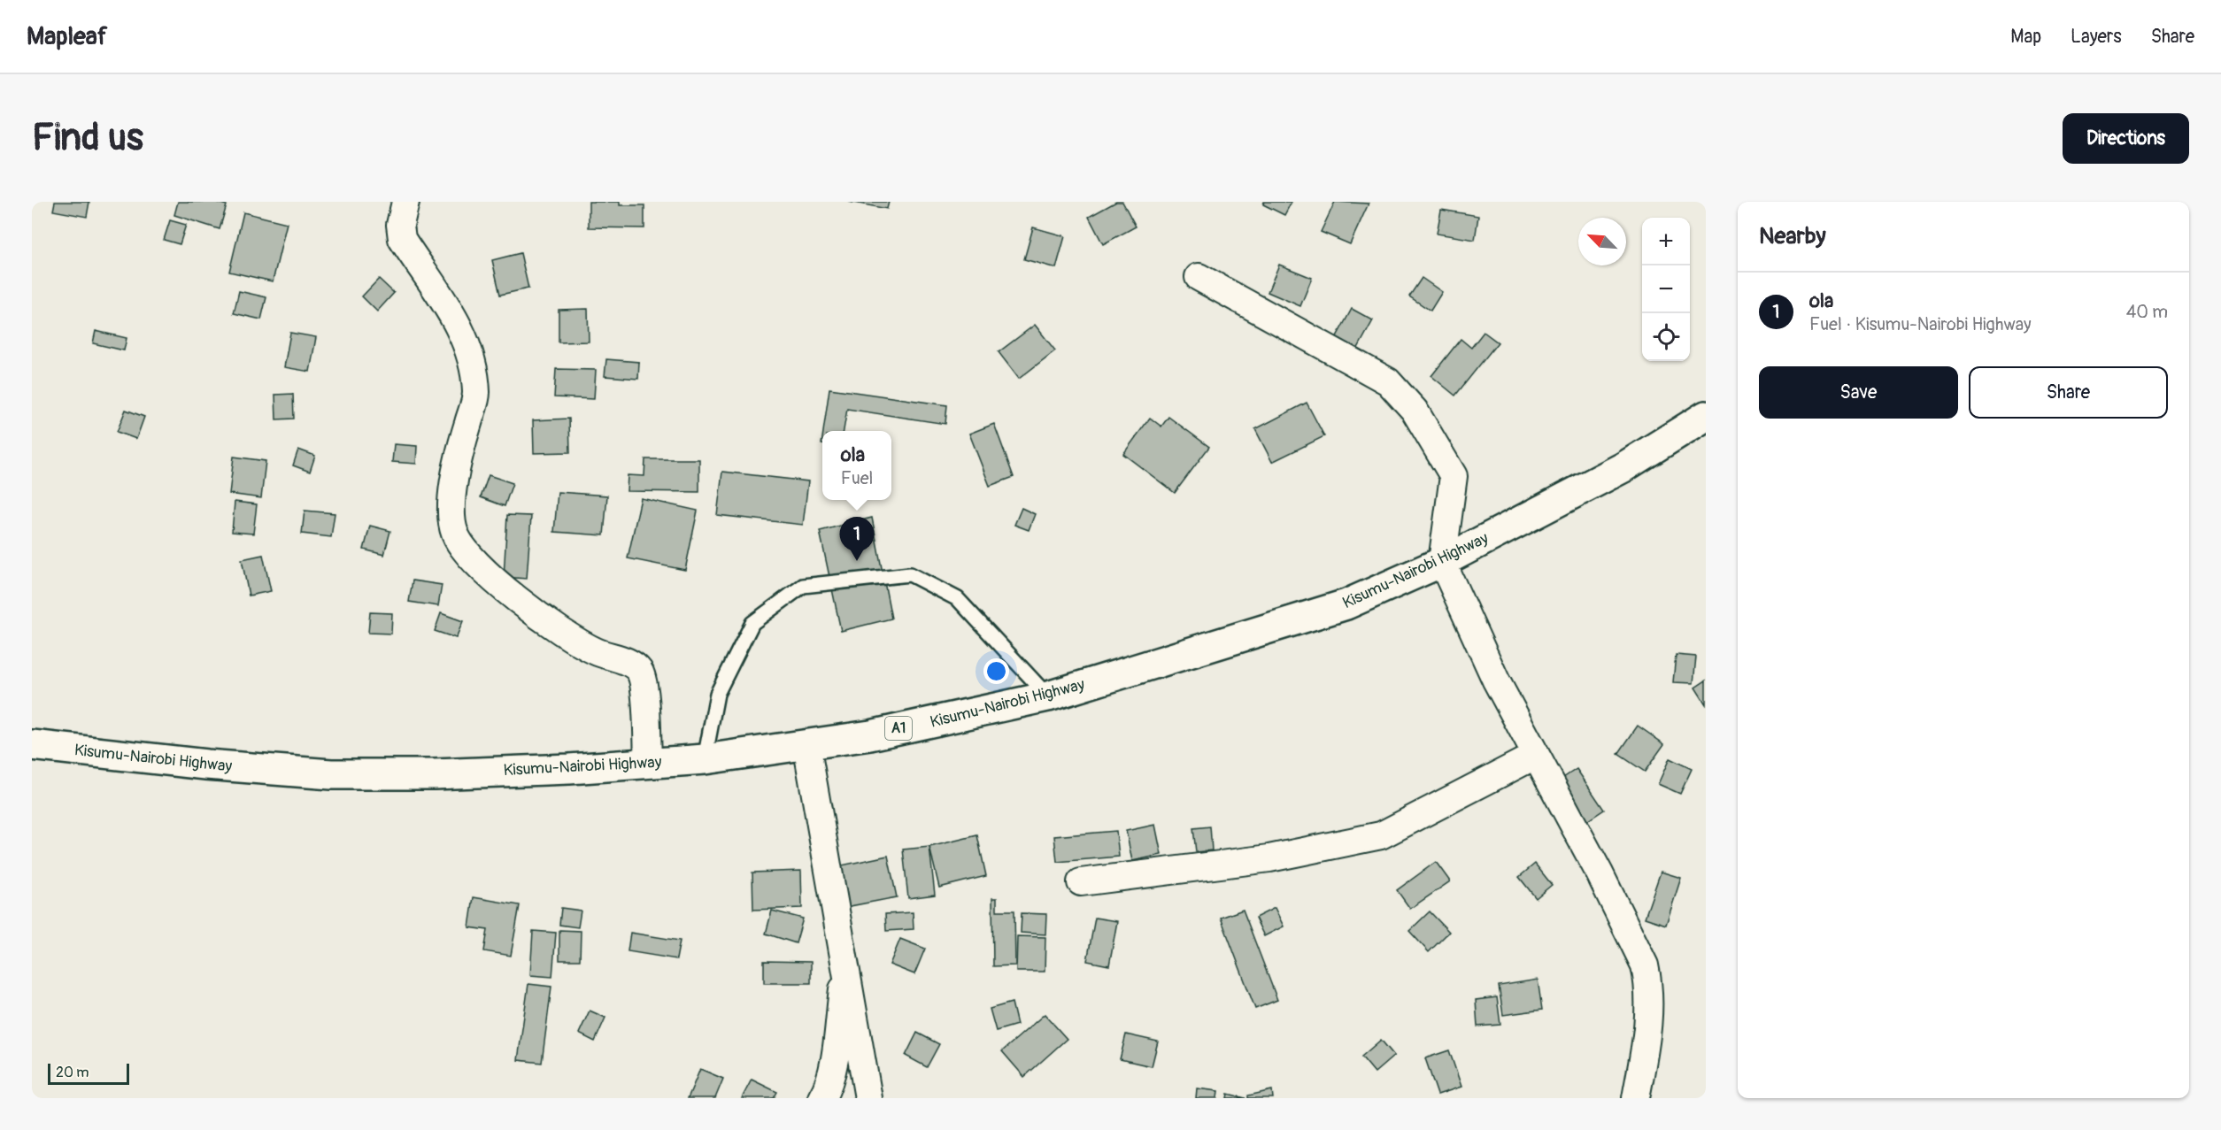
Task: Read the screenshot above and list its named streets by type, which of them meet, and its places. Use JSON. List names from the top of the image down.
{
  "streets": {
    "highway": ["Kisumu-Nairobi Highway", "A1"]
  },
  "scale_bar": "20 m",
  "north": "top left",
  "page": {
    "header": "Mapleaf",
    "nav": ["Map", "Layers", "Share"],
    "buttons": [
      "Directions",
      ["Save", "Share"]
    ],
    "title": "Find us",
    "heading": "Nearby",
    "map_buttons": ["+", "−"],
    "list": [
      {
        "mark": "1",
        "name": "ola",
        "note": "Fuel · Kisumu-Nairobi Highway",
        "value": "40 m"
      }
    ],
    "popup": ["ola", "Fuel"],
    "pins": "1",
    "scale": "20 m"
  }
}
